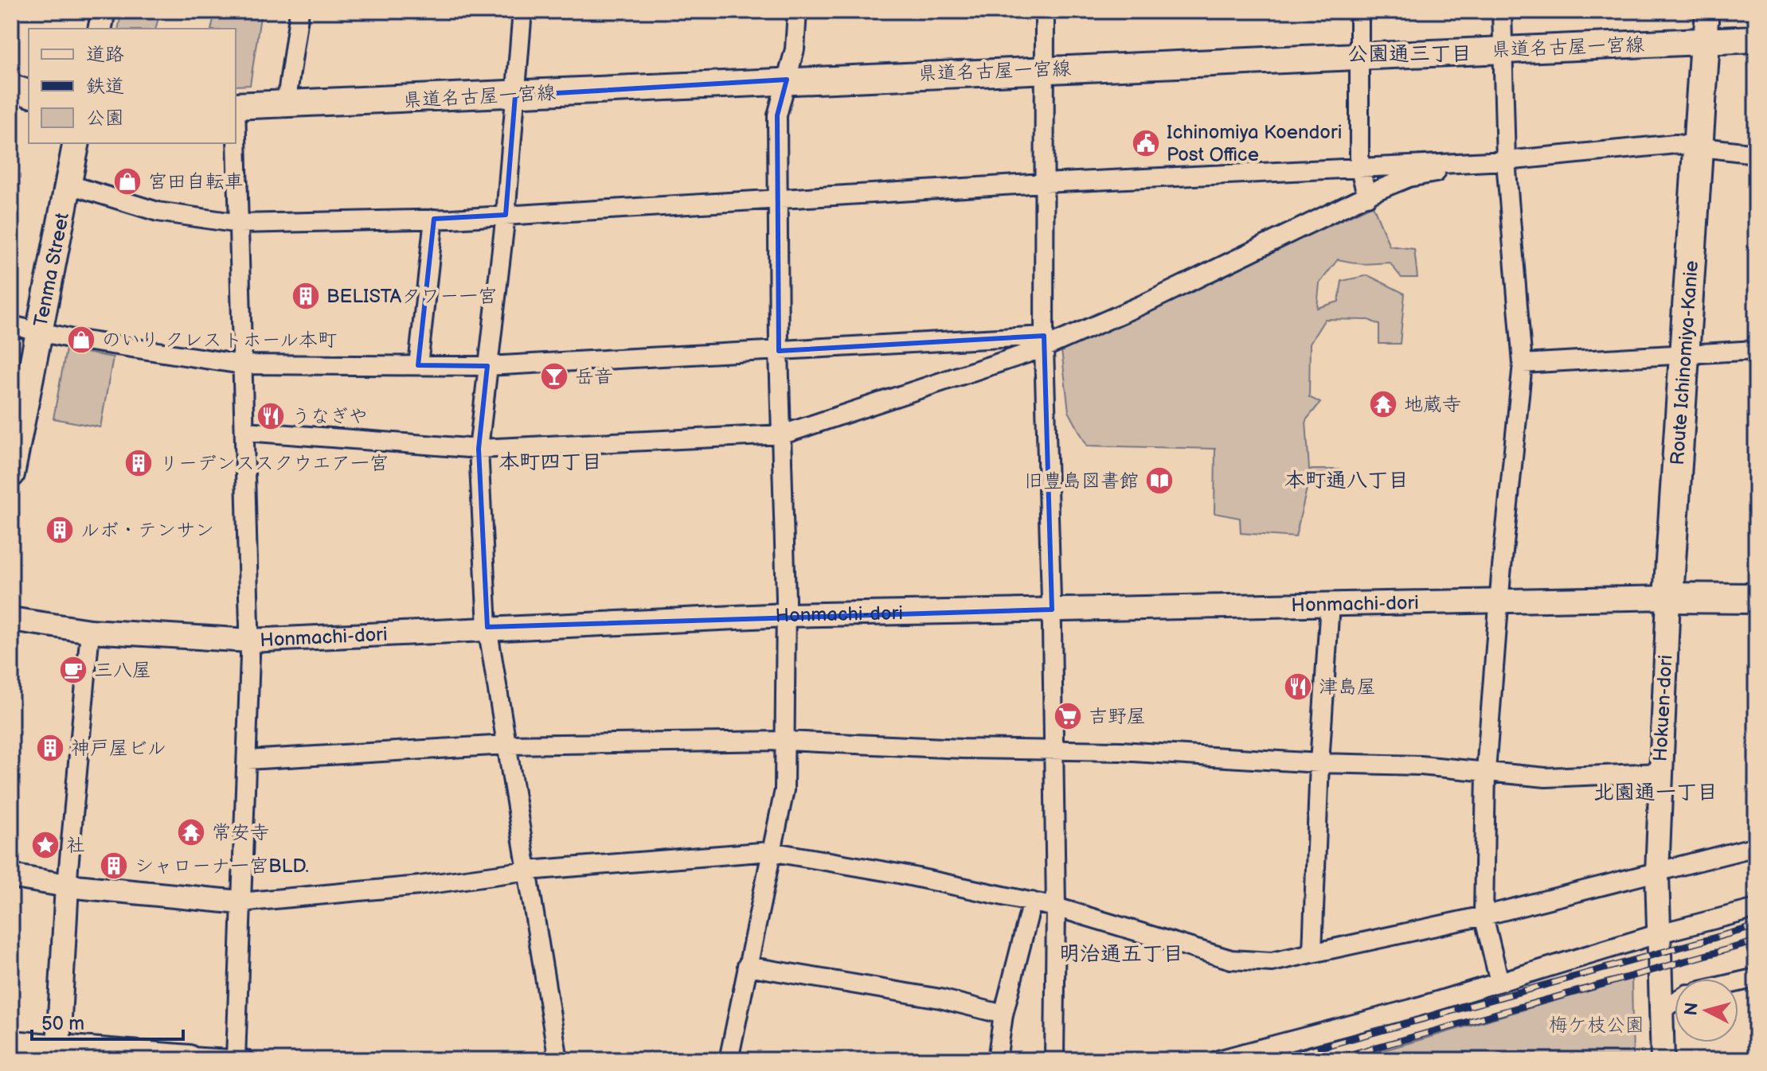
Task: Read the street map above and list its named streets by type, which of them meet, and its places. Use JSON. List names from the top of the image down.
{
  "streets": {
    "main road": ["県道名古屋一宮線", "Tenma Street", "Route Ichinomiya-Kanie"],
    "street": ["Honmachi-dori", "Hokuen-dori"]
  },
  "crossings": [
    ["県道名古屋一宮線", "Route Ichinomiya-Kanie"],
    ["Route Ichinomiya-Kanie", "Honmachi-dori"],
    ["Route Ichinomiya-Kanie", "Hokuen-dori"],
    ["Honmachi-dori", "Hokuen-dori"]
  ],
  "districts": [
    "公園通三丁目",
    "本町四丁目",
    "本町通八丁目",
    "北園通一丁目",
    "明治通五丁目"
  ],
  "parks": ["梅ケ枝公園"],
  "places": {
    "public building": ["Ichinomiya Koendori Post Office"],
    "shop": ["宮田自転車", "のいり クレストホール本町"],
    "building": [
      "BELISTAタワー一宮",
      "リーデンススクウエア一宮",
      "ルボ・テンサン",
      "神戸屋ビル",
      "シャローナ一宮BLD."
    ],
    "bar": ["岳音"],
    "temple": ["地蔵寺", "常安寺"],
    "restaurant": ["うなぎや", "津島屋"],
    "library": ["旧豊島図書館"],
    "cafe": ["三八屋"],
    "supermarket": ["吉野屋"],
    "place": ["社"]
  },
  "legend": ["道路", "鉄道", "公園"],
  "scale_bar": "50 m",
  "north": "left"
}
